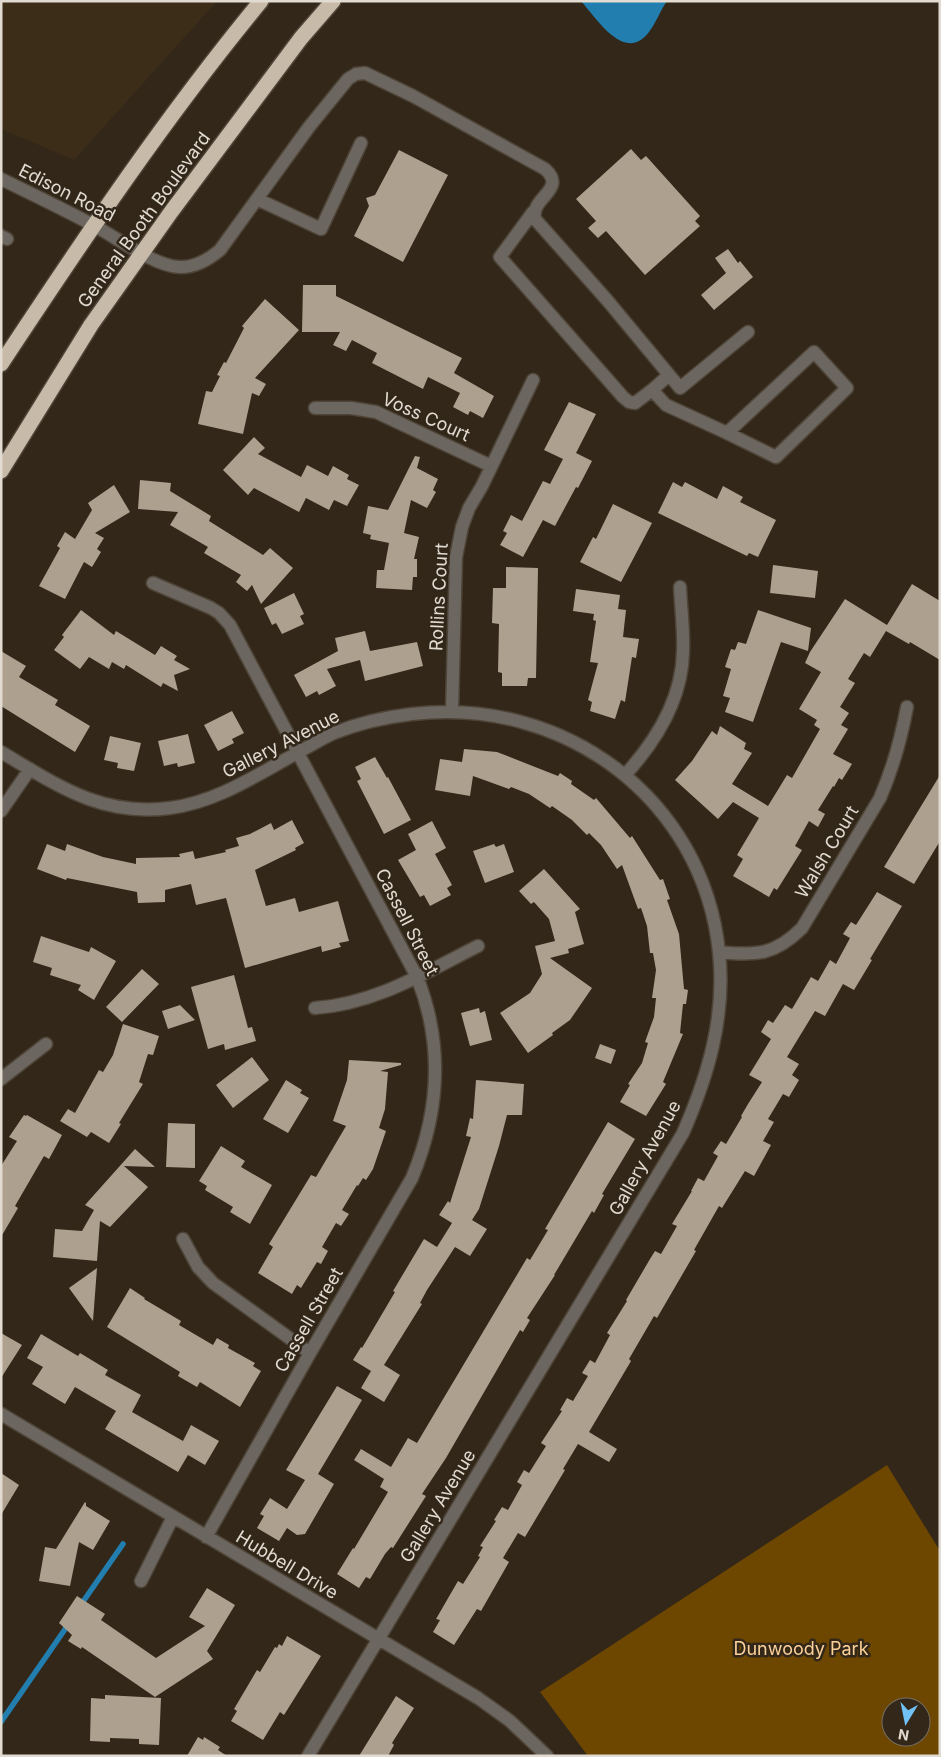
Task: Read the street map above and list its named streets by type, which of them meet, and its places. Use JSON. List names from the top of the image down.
{
  "streets": {
    "highway": ["General Booth Boulevard"],
    "street": [
      "Edison Road",
      "Voss Court",
      "Rollins Court",
      "Gallery Avenue",
      "Walsh Court",
      "Cassell Street",
      "Hubbell Drive"
    ]
  },
  "crossings": [
    ["Edison Road", "General Booth Boulevard"],
    ["Voss Court", "Rollins Court"],
    ["Rollins Court", "Gallery Avenue"],
    ["Gallery Avenue", "Walsh Court"],
    ["Gallery Avenue", "Cassell Street"],
    ["Gallery Avenue", "Hubbell Drive"],
    ["Cassell Street", "Hubbell Drive"]
  ],
  "parks": ["Dunwoody Park"],
  "north": "bottom"
}
